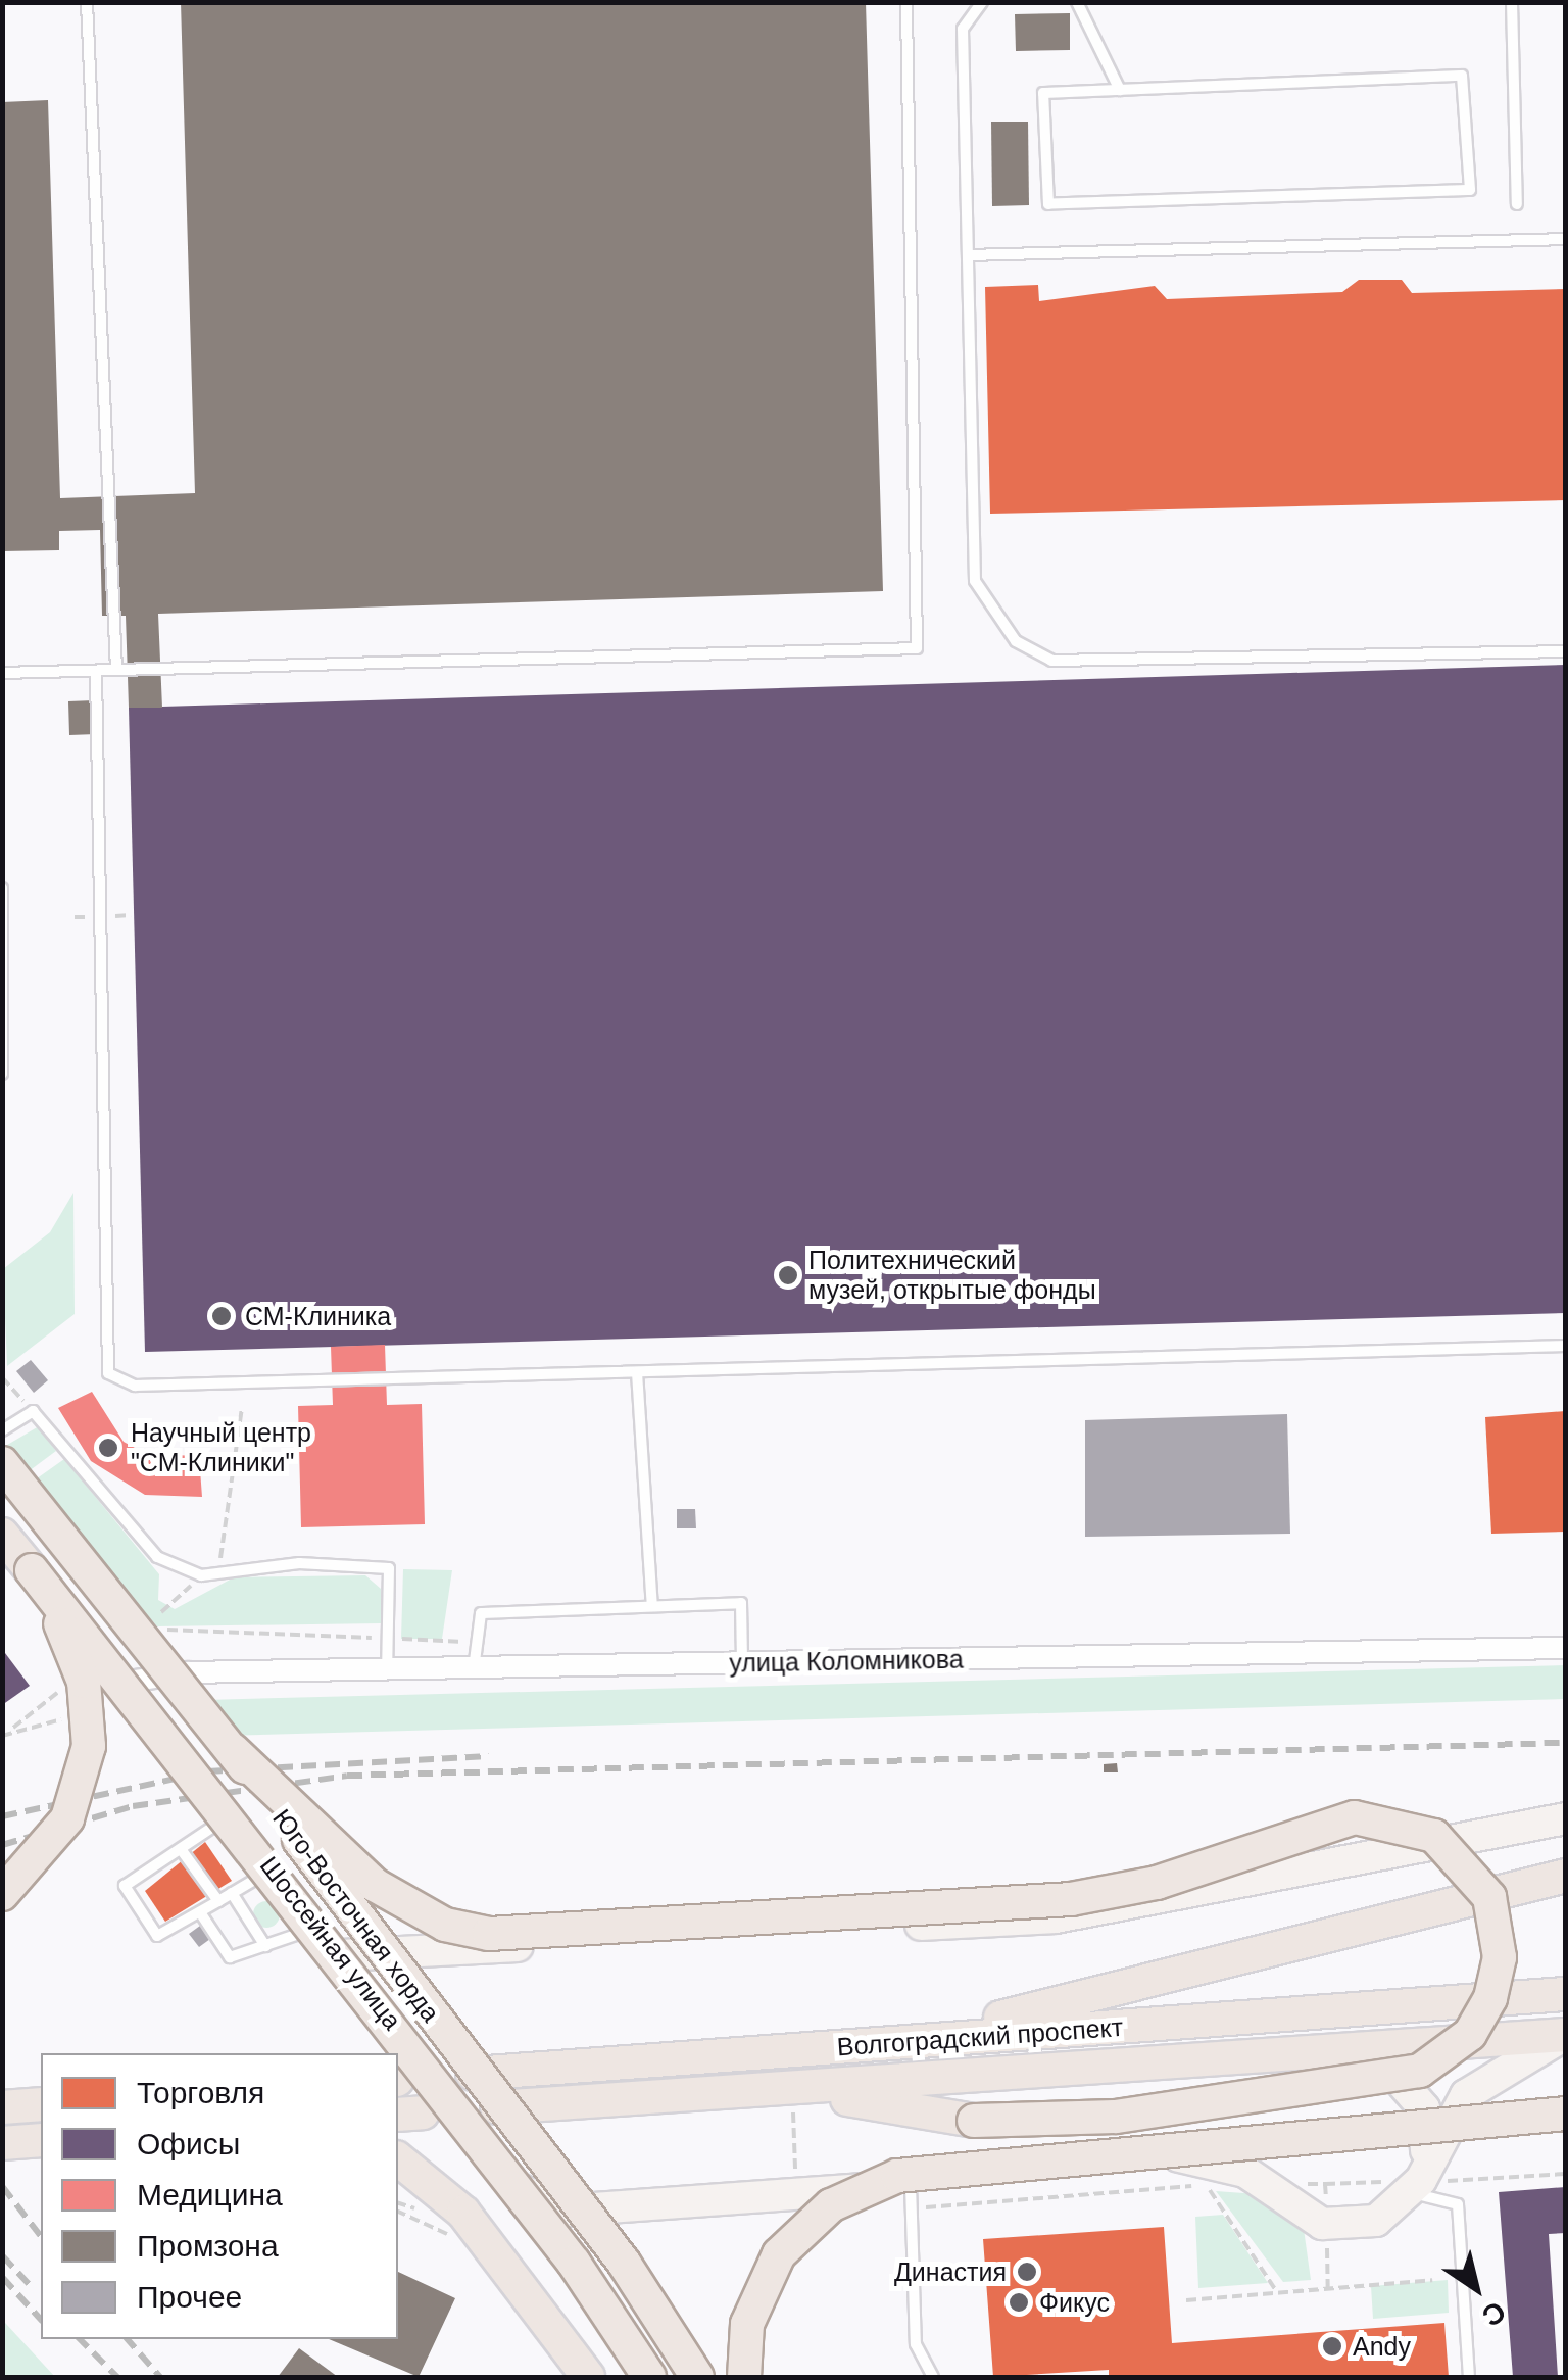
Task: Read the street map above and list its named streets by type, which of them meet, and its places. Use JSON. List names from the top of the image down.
{
  "streets": {
    "main road": ["Юго-Восточная хорда", "Шоссейная улица", "Волгоградский проспект"],
    "street": ["улица Коломникова"]
  },
  "places": [
    "Политехнический музей, открытые фонды",
    "СМ-Клиника",
    "Научный центр \"СМ-Клиники\"",
    "Династия",
    "Фикус",
    "Andy"
  ],
  "legend": [
    "Торговля",
    "Офисы",
    "Медицина",
    "Промзона",
    "Прочее"
  ],
  "north": "bottom right"
}
